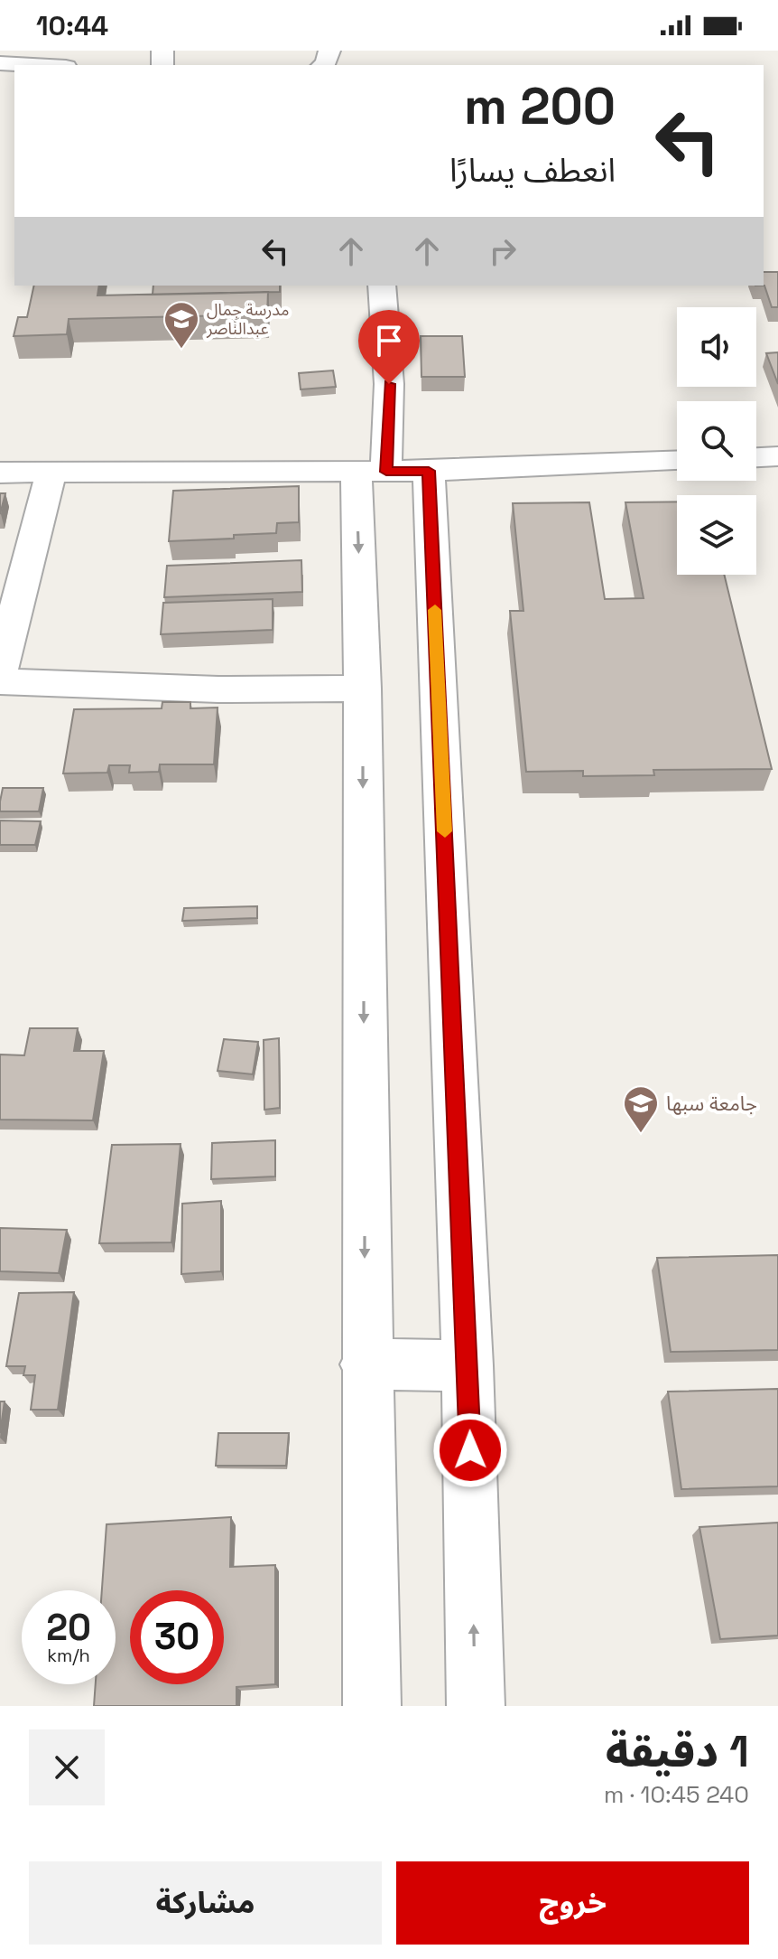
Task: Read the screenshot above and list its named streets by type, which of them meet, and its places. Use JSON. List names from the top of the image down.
{
  "places": {
    "school or university": ["مدرسة جمال عبدالناصر", "جامعة سبها"]
  },
  "page": {
    "status": "10:44",
    "turn": ["200 m", "انعطف يسارًا"],
    "speed": "20 km/h",
    "limit": "30",
    "heading": ["1 دقيقة", "240 m · 10:45"],
    "buttons": ["خروج", "مشاركة"]
  }
}
